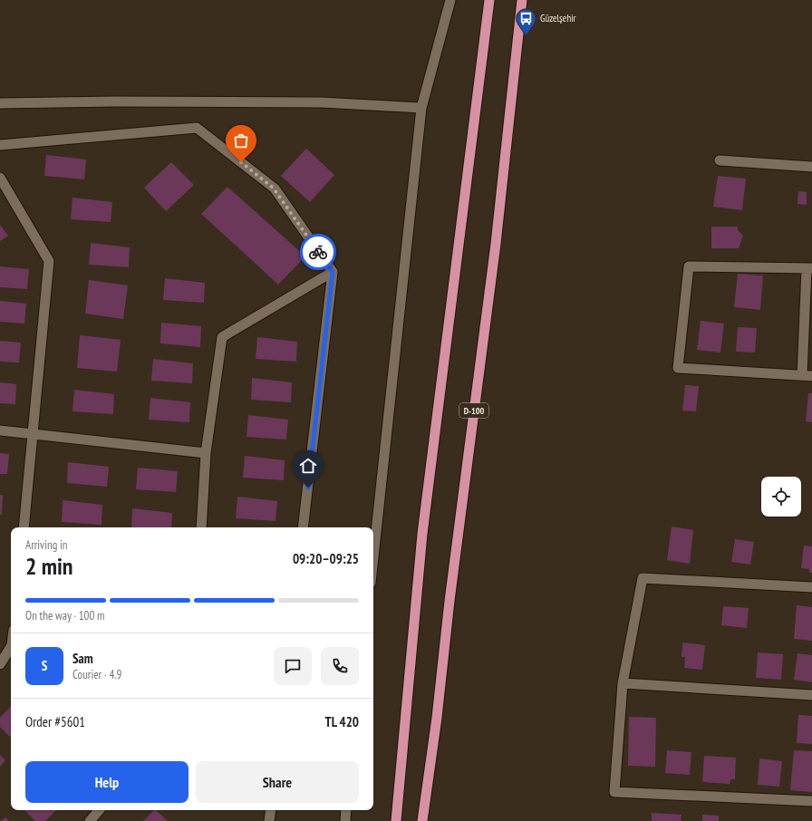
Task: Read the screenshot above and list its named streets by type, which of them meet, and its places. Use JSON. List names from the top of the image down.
{
  "streets": {
    "highway": ["D-100"]
  },
  "places": {
    "bus stop": ["Güzelşehir"]
  },
  "page": {
    "heading": ["2 min", "Arriving in", "09:20–09:25"],
    "panel": [
      "Sam",
      "Courier · 4.9",
      "Order #5601",
      "TL 420"
    ],
    "bar": "On the way · 100 m",
    "round": "S",
    "buttons": ["Help", "Share"]
  }
}
